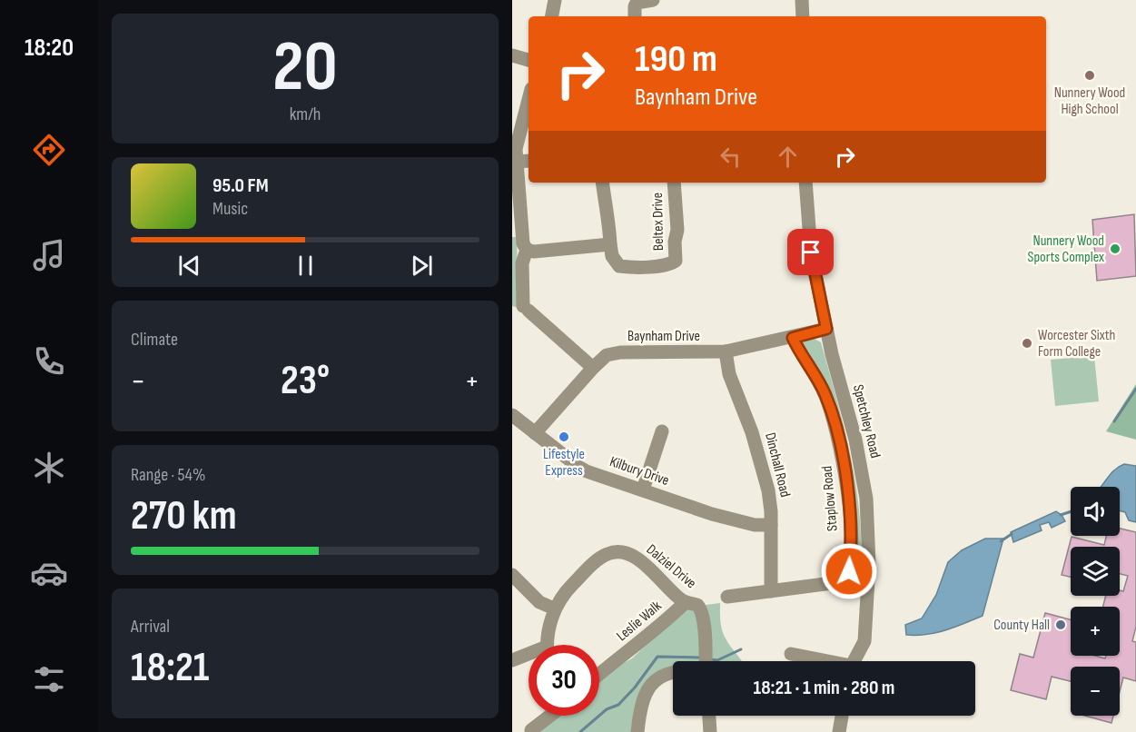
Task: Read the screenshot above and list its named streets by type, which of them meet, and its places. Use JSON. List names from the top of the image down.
{
  "streets": {
    "street": [
      "Beltex Drive",
      "Baynham Drive",
      "Spetchley Road",
      "Dinchall Road",
      "Kilbury Drive",
      "Staplow Road",
      "Dalziel Drive",
      "Leslie Walk"
    ]
  },
  "crossings": [
    ["Baynham Drive", "Spetchley Road"],
    ["Baynham Drive", "Dinchall Road"],
    ["Baynham Drive", "Kilbury Drive"],
    ["Baynham Drive", "Staplow Road"],
    ["Dinchall Road", "Kilbury Drive"],
    ["Dinchall Road", "Staplow Road"],
    ["Dalziel Drive", "Leslie Walk"]
  ],
  "places": [
    "Nunnery Wood High School",
    "Nunnery Wood Sports Complex",
    "Worcester Sixth Form College",
    "Lifestyle Express",
    "County Hall"
  ],
  "page": {
    "tabs": "18:20",
    "tile": [
      ["20", "km/h"],
      "Climate",
      ["Range · 54%", "270 km"],
      ["Arrival", "18:21"]
    ],
    "turn": ["190 m", "Baynham Drive"],
    "song": ["95.0 FM", "Music"],
    "heat": ["−", "23°", "+"],
    "map_buttons": ["+", "−"],
    "limit": "30",
    "trip": "18:21 · 1 min · 280 m"
  }
}
